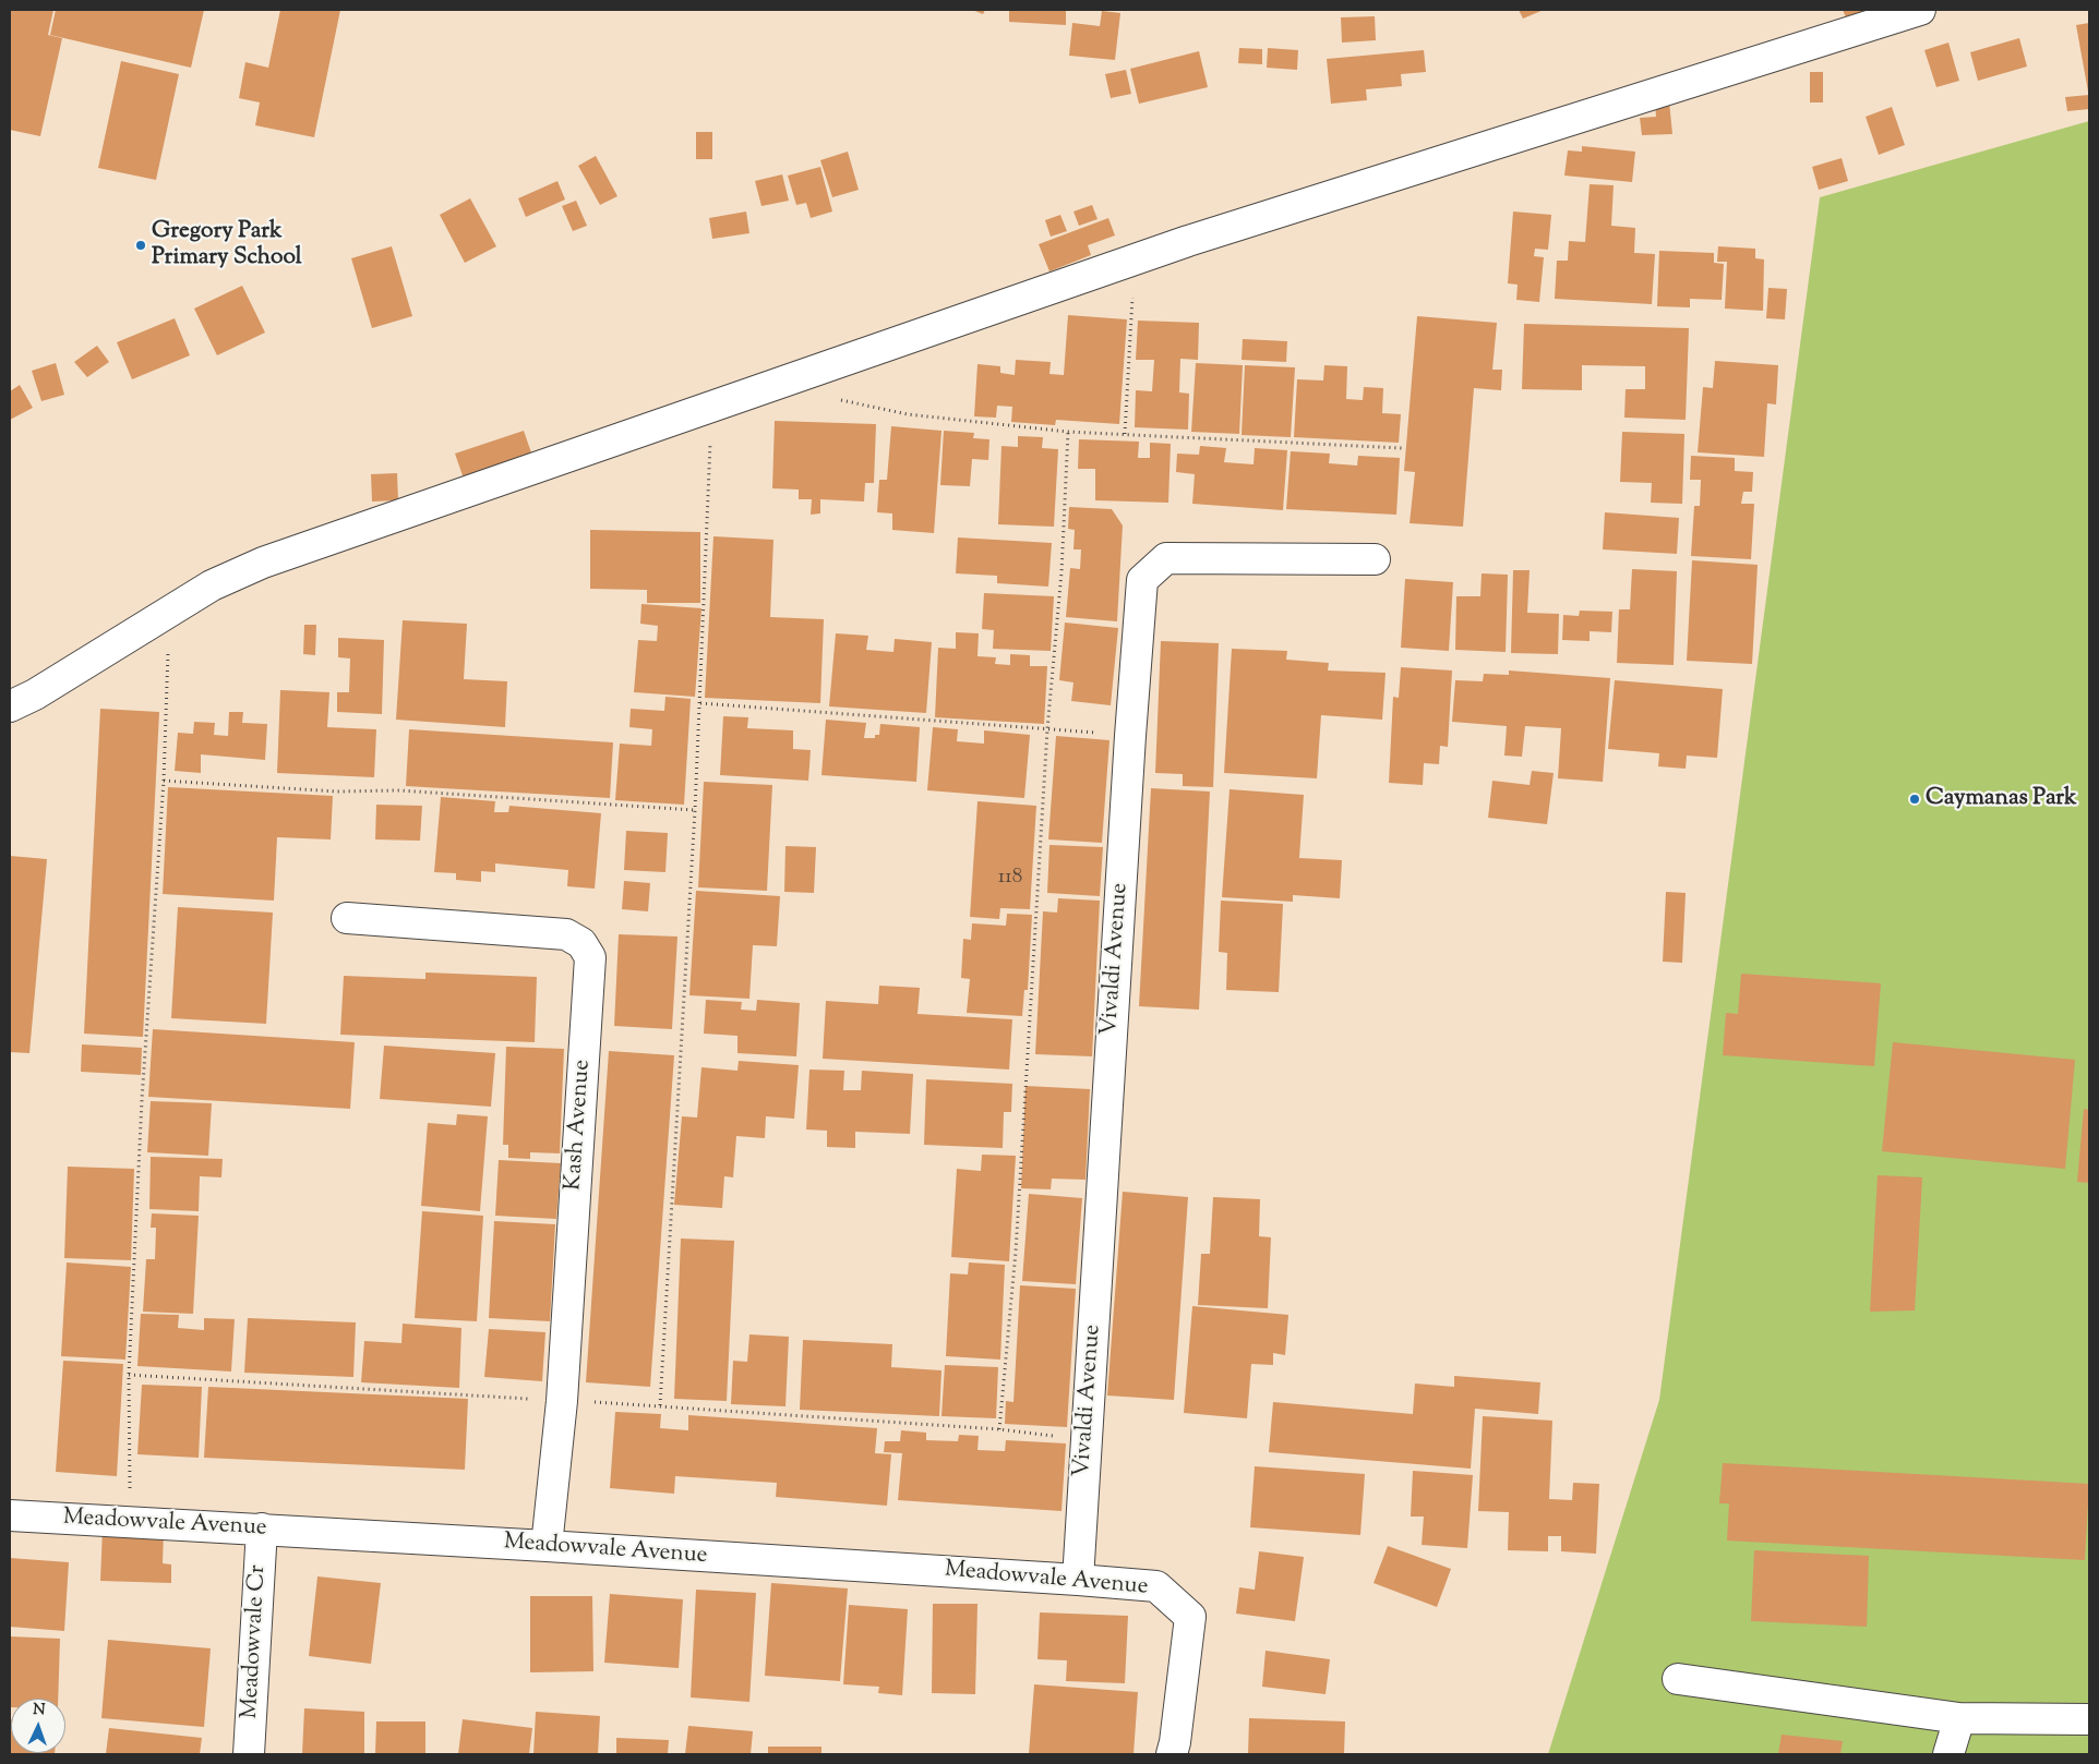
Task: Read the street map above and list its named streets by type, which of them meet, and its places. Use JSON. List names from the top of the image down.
{
  "streets": {
    "street": [
      "Vivaldi Avenue",
      "Kash Avenue",
      "Meadowvale Avenue",
      "Meadowvale Cr"
    ]
  },
  "crossings": [
    ["Vivaldi Avenue", "Meadowvale Avenue"],
    ["Kash Avenue", "Meadowvale Avenue"],
    ["Meadowvale Avenue", "Meadowvale Cr"]
  ],
  "places": ["Gregory Park Primary School", "Caymanas Park"],
  "house_numbers": ["118"],
  "north": "top"
}
